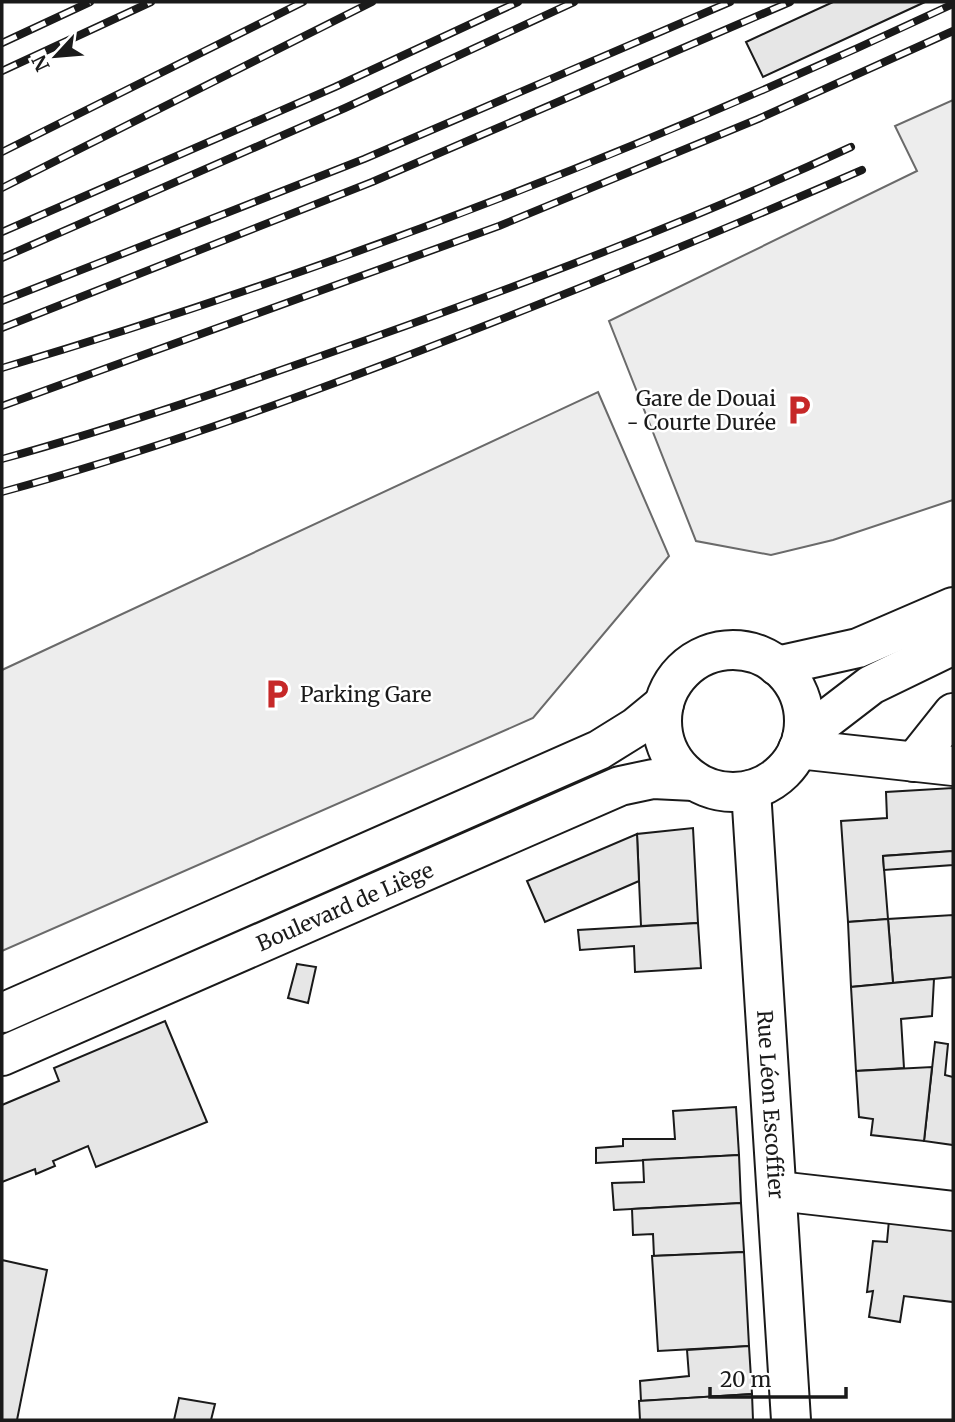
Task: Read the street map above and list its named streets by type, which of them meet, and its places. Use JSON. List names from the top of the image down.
{
  "streets": {
    "main road": ["Boulevard de Liège", "Rue Léon Escoffier"]
  },
  "crossings": [
    ["Boulevard de Liège", "Rue Léon Escoffier"]
  ],
  "places": {
    "parking": ["Gare de Douai - Courte Durée", "Parking Gare"]
  },
  "scale_bar": "20 m",
  "north": "bottom left"
}
